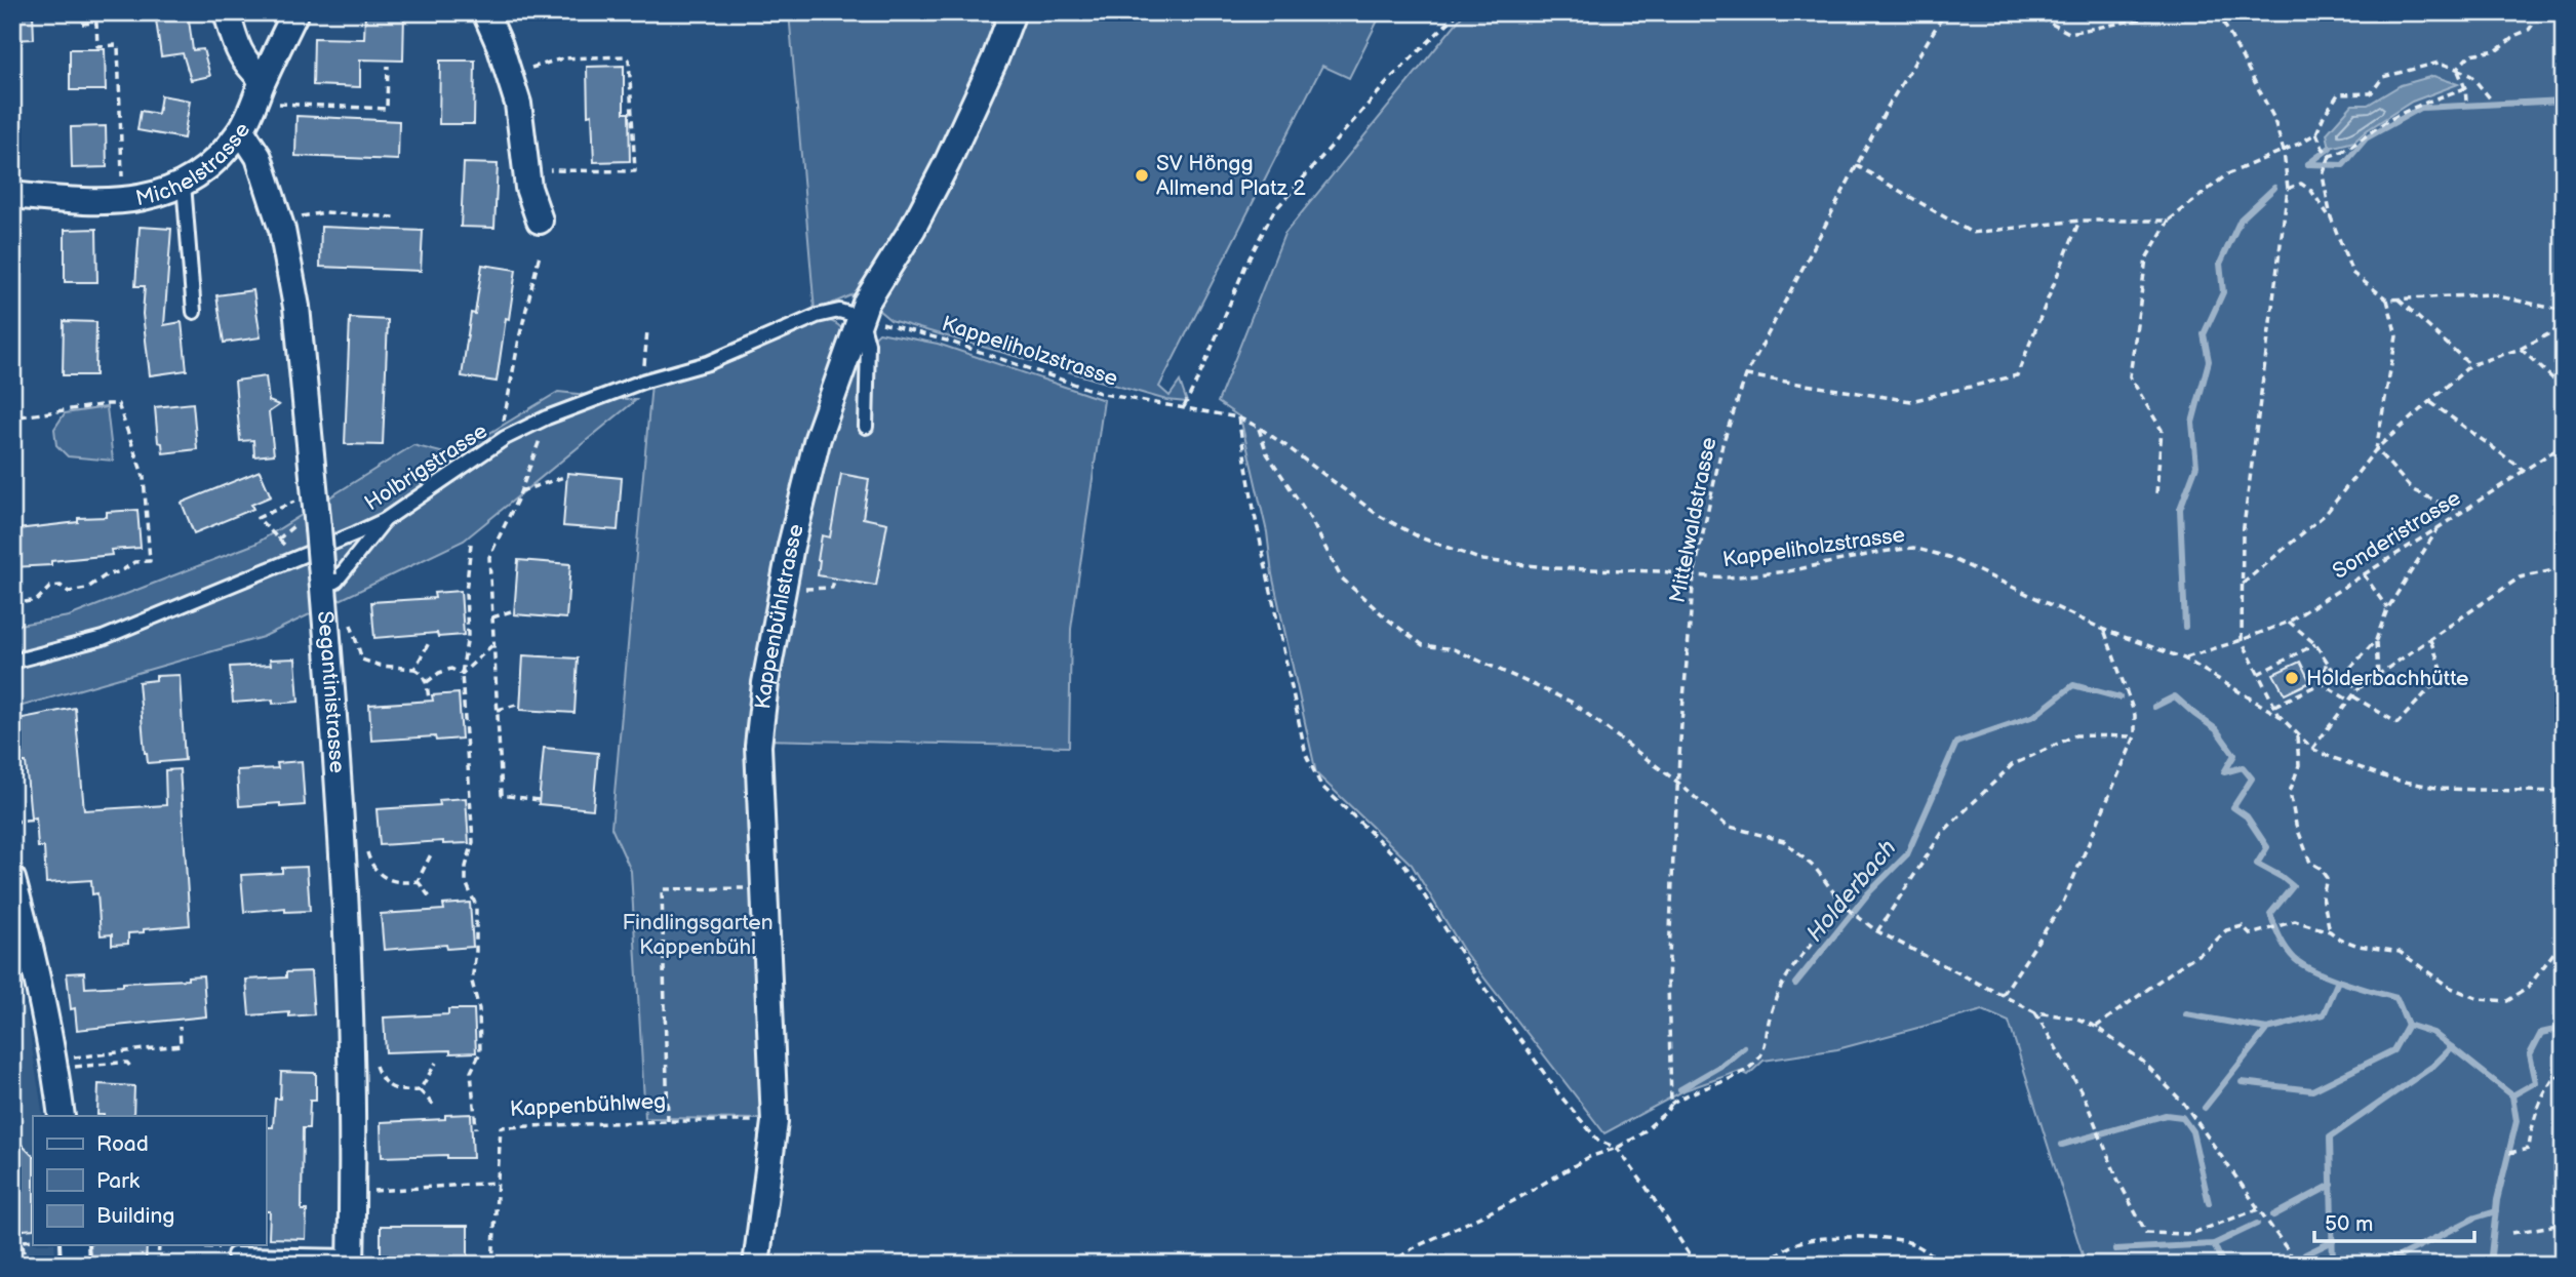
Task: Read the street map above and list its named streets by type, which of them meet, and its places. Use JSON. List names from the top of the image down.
{
  "streets": {
    "street": ["Michelstrasse", "Kappenbühlstrasse", "Segantinistrasse"],
    "lane": ["Holbrigstrasse"],
    "path": [
      "Kappeliholzstrasse",
      "Mittelwaldstrasse",
      "Sonderistrasse",
      "Kappenbühlweg"
    ]
  },
  "crossings": [
    ["Michelstrasse", "Segantinistrasse"],
    ["Kappeliholzstrasse", "Holbrigstrasse"],
    ["Kappeliholzstrasse", "Mittelwaldstrasse"],
    ["Kappeliholzstrasse", "Kappenbühlstrasse"],
    ["Holbrigstrasse", "Kappenbühlstrasse"],
    ["Kappenbühlstrasse", "Kappenbühlweg"]
  ],
  "water": ["Holderbach"],
  "parks": ["Findlingsgarten Kappenbühl"],
  "places": ["SV Höngg Allmend Platz 2", "Holderbachhütte"],
  "legend": ["Road", "Park", "Building"],
  "scale_bar": "50 m"
}
